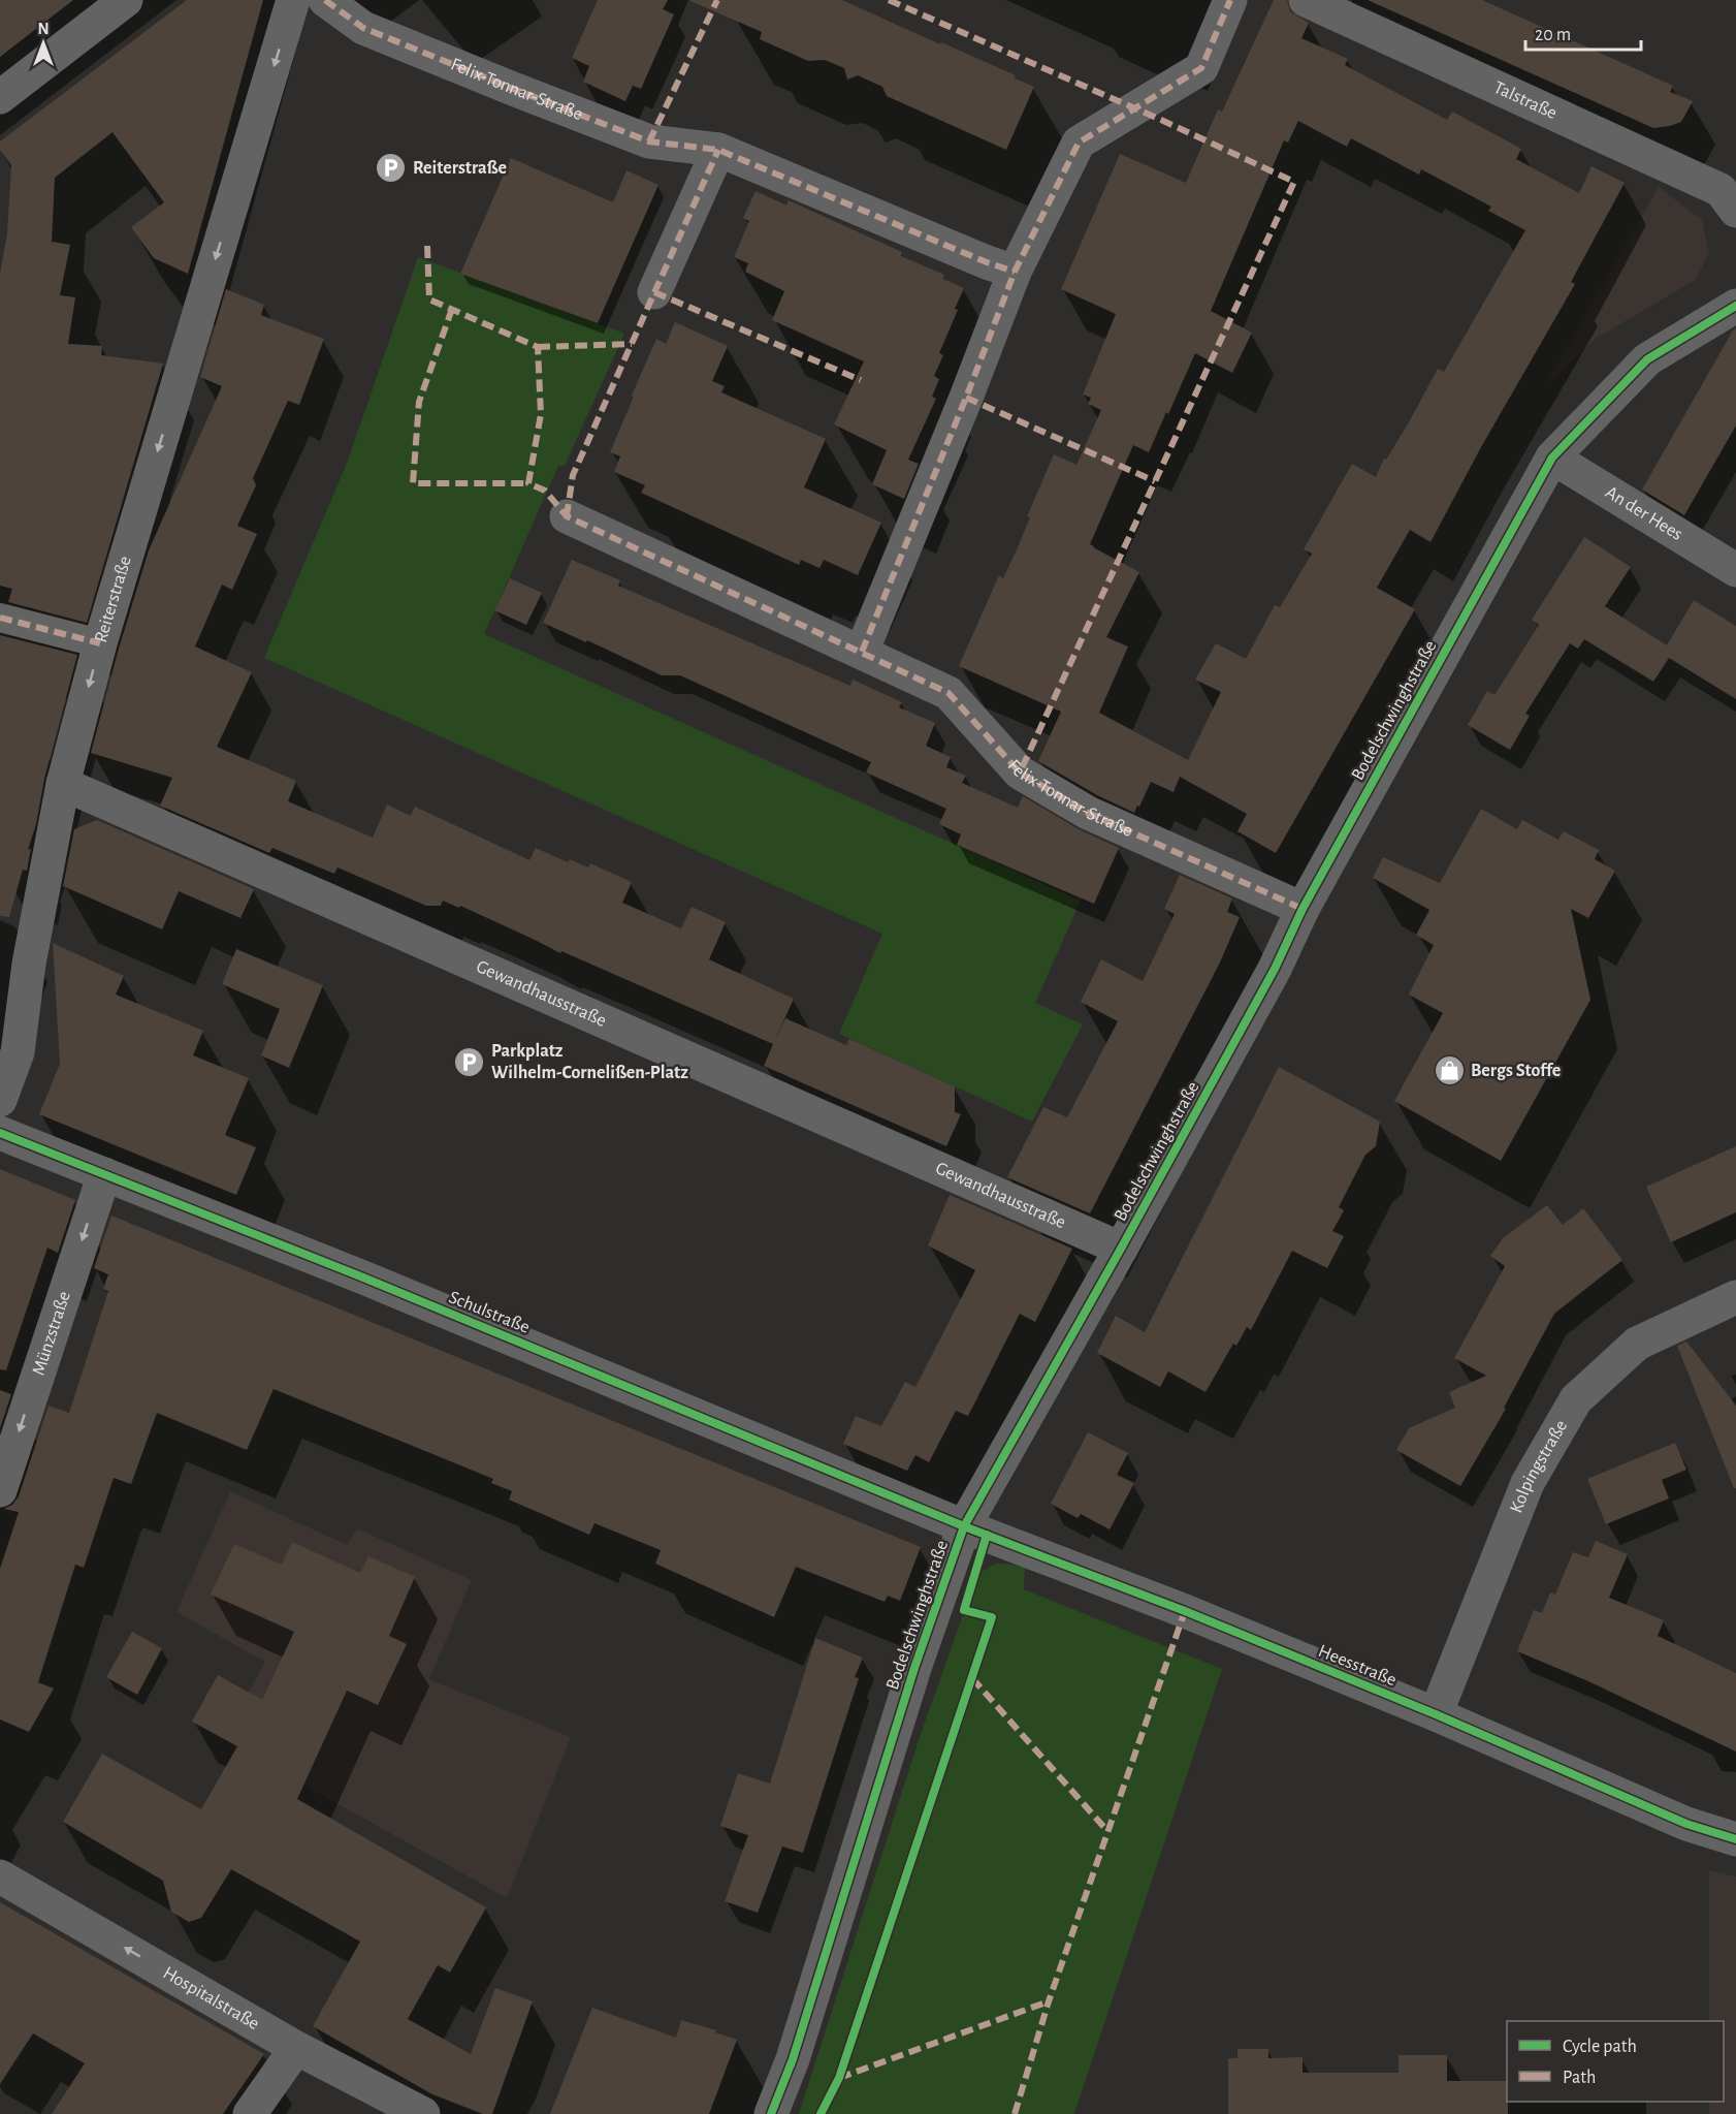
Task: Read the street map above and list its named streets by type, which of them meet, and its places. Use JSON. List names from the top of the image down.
{
  "streets": {
    "street": [
      "Felix-Tonnar-Straße",
      "Talstraße",
      "An der Hees",
      "Reiterstraße",
      "Bodelschwinghstraße",
      "Gewandhausstraße",
      "Schulstraße",
      "Münzstraße",
      "Kolpingstraße",
      "Heesstraße",
      "Hospitalstraße"
    ]
  },
  "crossings": [
    ["Felix-Tonnar-Straße", "Bodelschwinghstraße"],
    ["An der Hees", "Bodelschwinghstraße"],
    ["Reiterstraße", "Gewandhausstraße"],
    ["Bodelschwinghstraße", "Gewandhausstraße"],
    ["Bodelschwinghstraße", "Schulstraße"],
    ["Bodelschwinghstraße", "Heesstraße"],
    ["Schulstraße", "Münzstraße"],
    ["Schulstraße", "Heesstraße"],
    ["Kolpingstraße", "Heesstraße"]
  ],
  "one_way": ["Reiterstraße", "Münzstraße", "Hospitalstraße"],
  "places": {
    "parking": ["Reiterstraße", "Parkplatz Wilhelm-Cornelißen-Platz"],
    "shop": ["Bergs Stoffe"]
  },
  "legend": ["Cycle path", "Path"],
  "scale_bar": "20 m",
  "north": "top"
}
